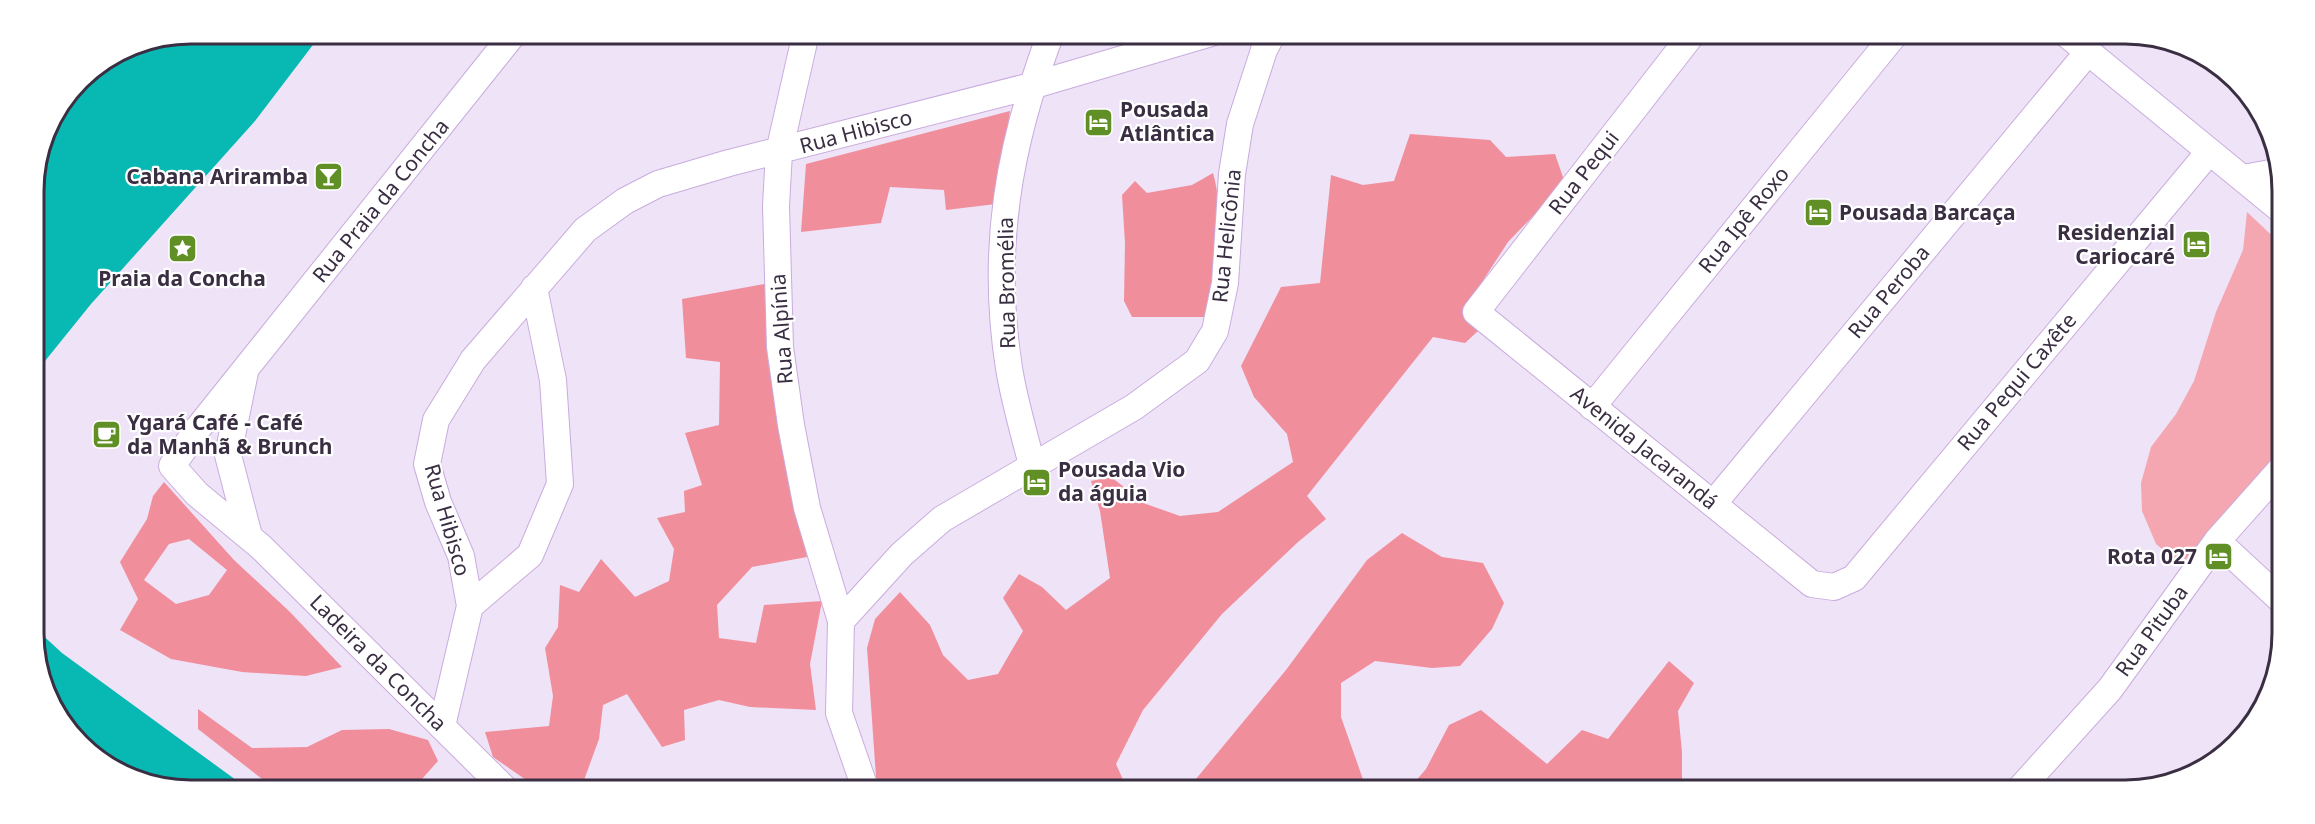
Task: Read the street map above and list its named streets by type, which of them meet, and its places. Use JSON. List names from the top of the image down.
{
  "streets": {
    "street": [
      "Rua Hibisco",
      "Rua Pequi",
      "Rua Praia da Concha",
      "Rua Ipê Roxo",
      "Rua Helicônia",
      "Rua Bromélia",
      "Rua Peroba",
      "Rua Alpínia",
      "Rua Pequi Caxête",
      "Avenida Jacarandá",
      "Rua Pituba",
      "Ladeira da Concha"
    ]
  },
  "crossings": [
    ["Rua Hibisco", "Rua Bromélia"],
    ["Rua Hibisco", "Rua Alpínia"],
    ["Rua Hibisco", "Ladeira da Concha"],
    ["Rua Pequi", "Avenida Jacarandá"],
    ["Rua Praia da Concha", "Ladeira da Concha"],
    ["Rua Ipê Roxo", "Avenida Jacarandá"],
    ["Rua Helicônia", "Rua Bromélia"],
    ["Rua Helicônia", "Rua Alpínia"],
    ["Rua Peroba", "Avenida Jacarandá"],
    ["Rua Pequi Caxête", "Avenida Jacarandá"]
  ],
  "places": {
    "hotel": [
      "Pousada Atlântica",
      "Pousada Barcaça",
      "Residenzial Cariocaré",
      "Pousada Vio da águia",
      "Rota 027"
    ],
    "bar": ["Cabana Ariramba"],
    "place": ["Praia da Concha"],
    "cafe": ["Ygará Café - Café da Manhã & Brunch"]
  }
}
